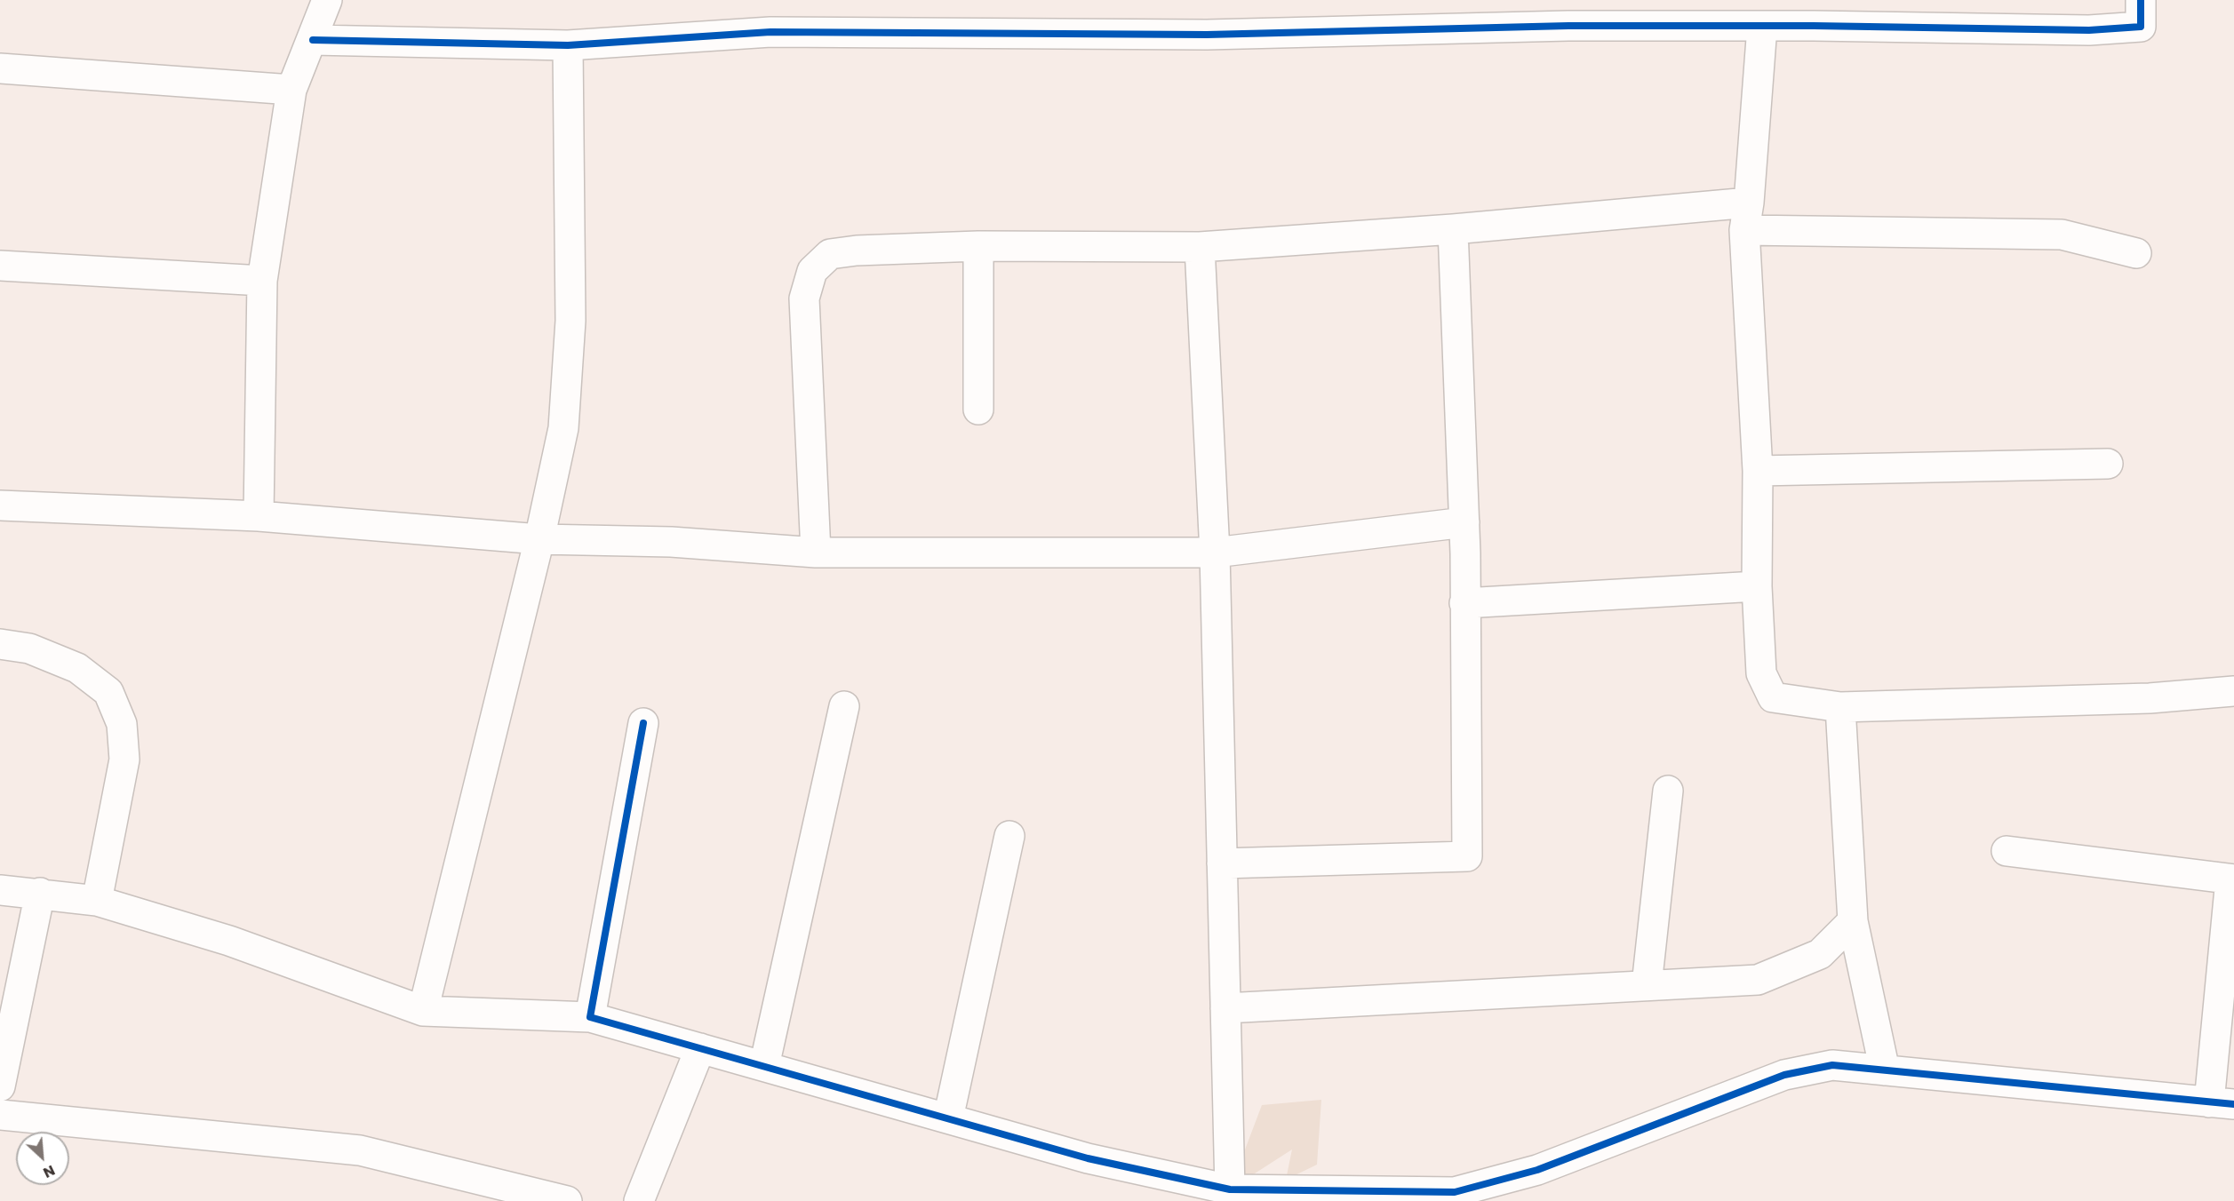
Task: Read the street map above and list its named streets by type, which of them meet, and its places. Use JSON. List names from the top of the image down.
{
  "north": "bottom right"
}
